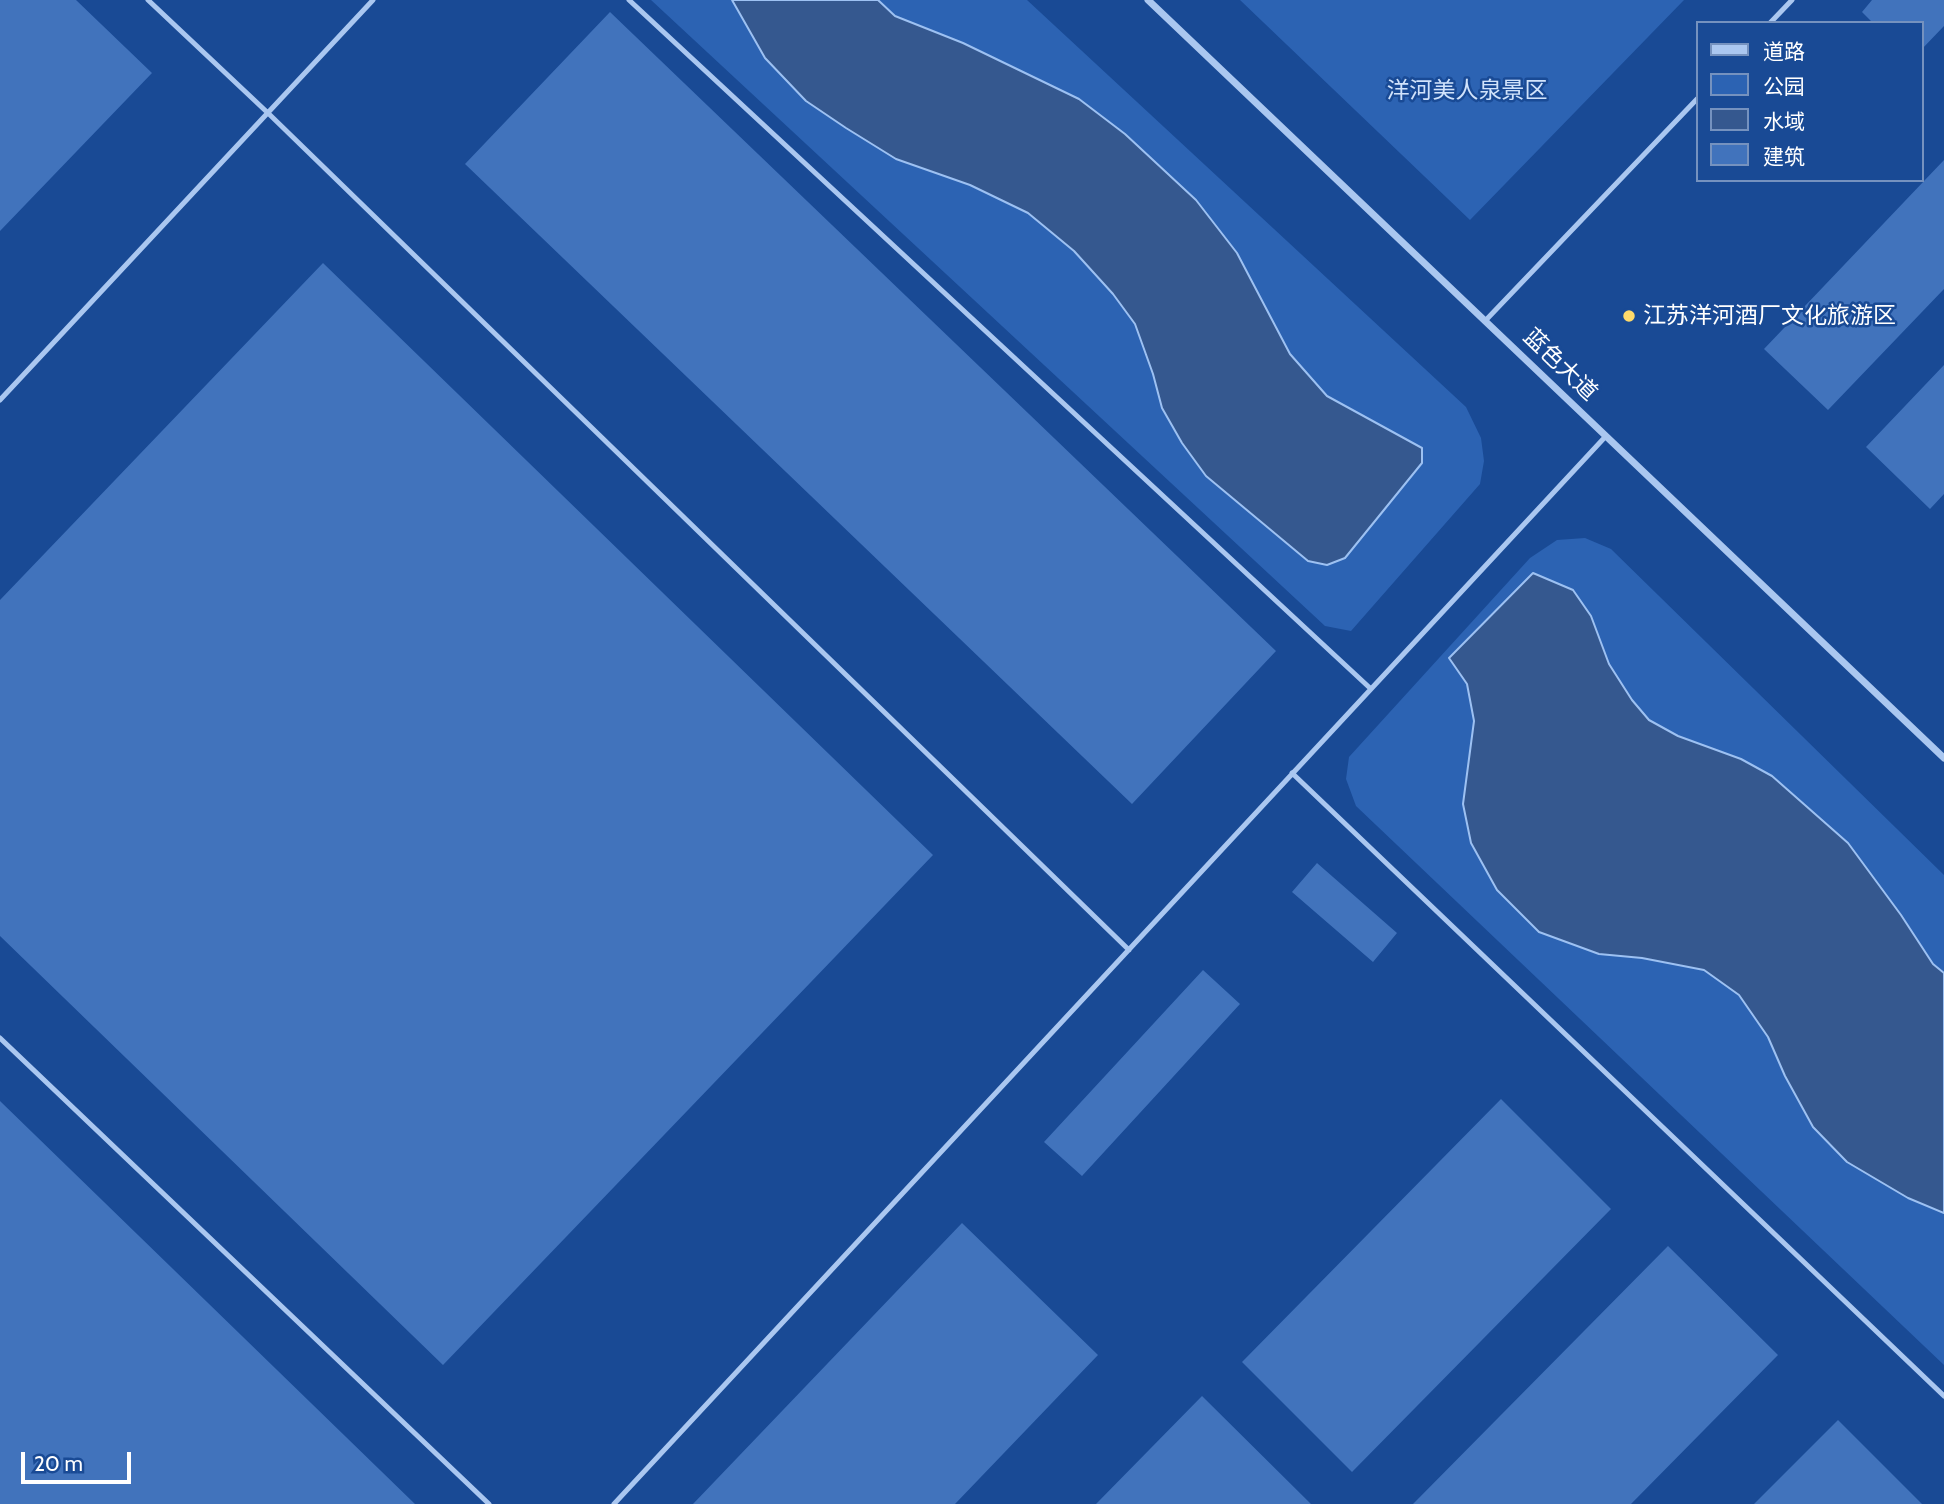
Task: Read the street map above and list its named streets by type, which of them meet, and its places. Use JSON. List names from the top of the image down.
{
  "streets": {
    "street": ["蓝色大道"]
  },
  "parks": ["洋河美人泉景区"],
  "places": ["江苏洋河酒厂文化旅游区"],
  "legend": [
    "道路",
    "公园",
    "水域",
    "建筑"
  ],
  "scale_bar": "20 m"
}
